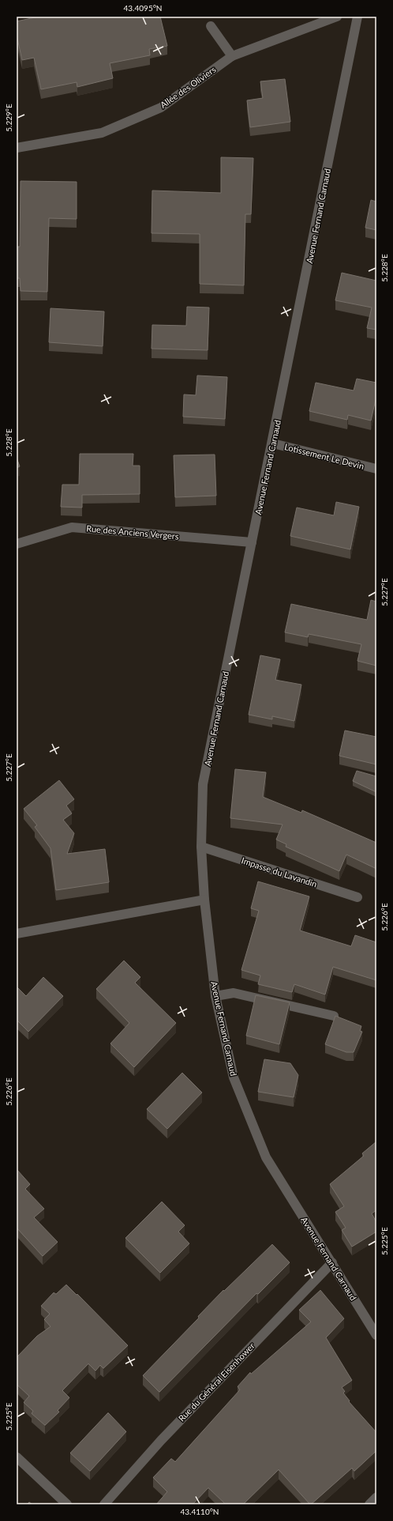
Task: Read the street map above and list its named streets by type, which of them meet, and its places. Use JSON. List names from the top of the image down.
{
  "streets": {
    "street": [
      "Allée des Oliviers",
      "Avenue Fernand Carnaud",
      "Lotissement Le Devin",
      "Rue des Anciens Vergers",
      "Impasse du Lavandin",
      "Rue du Général Eisenhower"
    ]
  },
  "crossings": [
    ["Avenue Fernand Carnaud", "Lotissement Le Devin"],
    ["Avenue Fernand Carnaud", "Rue des Anciens Vergers"],
    ["Avenue Fernand Carnaud", "Impasse du Lavandin"],
    ["Avenue Fernand Carnaud", "Rue du Général Eisenhower"]
  ],
  "coordinates": [
    "43.4095°N",
    "5.229°E",
    "5.228°E",
    "5.227°E",
    "5.226°E",
    "5.225°E",
    "43.4110°N"
  ]
}
